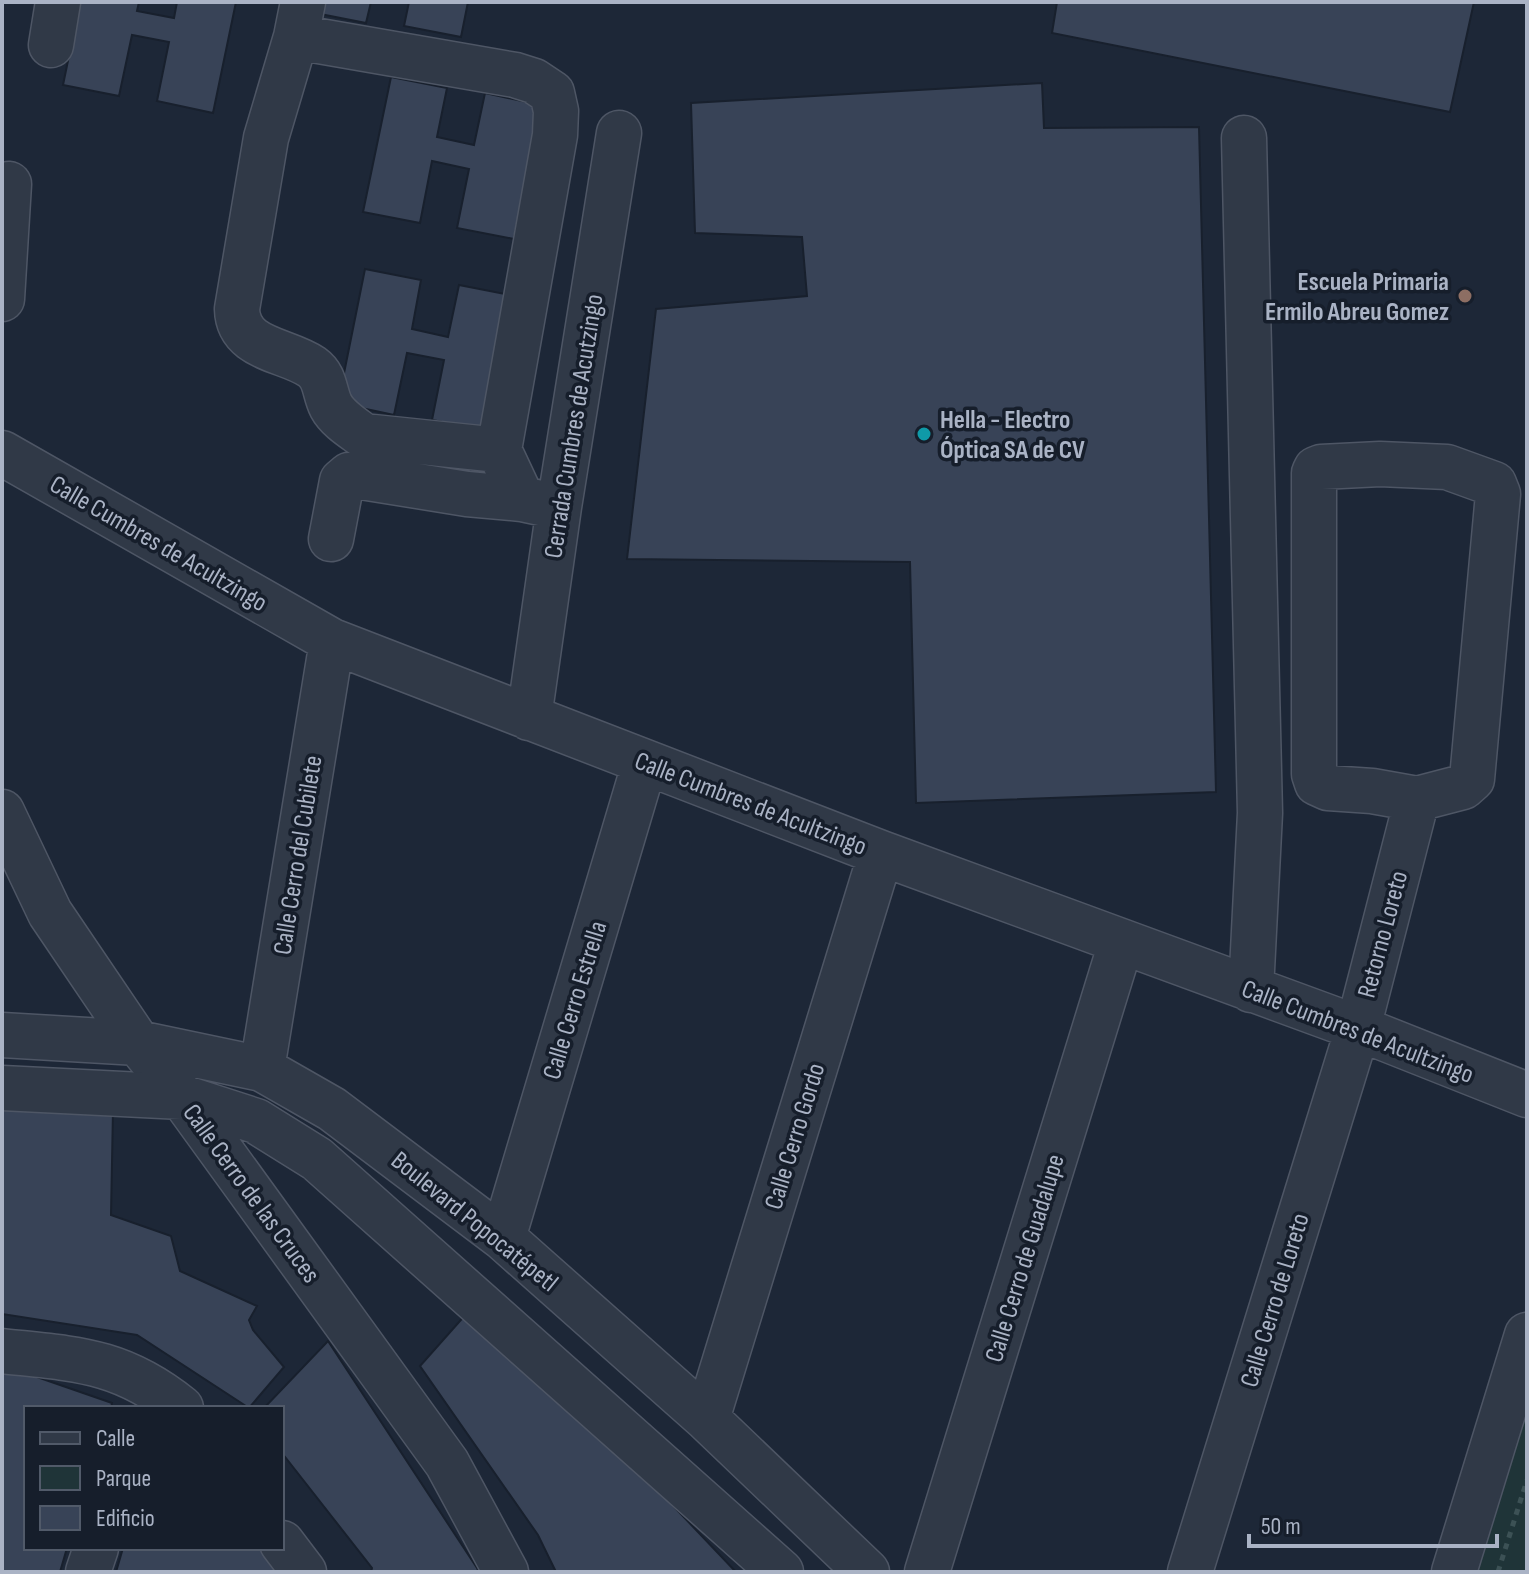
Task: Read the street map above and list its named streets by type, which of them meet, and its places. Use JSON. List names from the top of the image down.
{
  "streets": {
    "street": [
      "Cerrada Cumbres de Acutzingo",
      "Calle Cumbres de Acultzingo",
      "Calle Cerro del Cubilete",
      "Retorno Loreto",
      "Calle Cerro Estrella",
      "Calle Cerro Gordo",
      "Calle Cerro de las Cruces",
      "Boulevard Popocatépetl",
      "Calle Cerro de Guadalupe",
      "Calle Cerro de Loreto"
    ]
  },
  "crossings": [
    ["Cerrada Cumbres de Acutzingo", "Calle Cumbres de Acultzingo"],
    ["Calle Cumbres de Acultzingo", "Calle Cerro del Cubilete"],
    ["Calle Cumbres de Acultzingo", "Retorno Loreto"],
    ["Calle Cumbres de Acultzingo", "Calle Cerro Estrella"],
    ["Calle Cumbres de Acultzingo", "Calle Cerro Gordo"],
    ["Calle Cumbres de Acultzingo", "Calle Cerro de Guadalupe"],
    ["Calle Cumbres de Acultzingo", "Calle Cerro de Loreto"],
    ["Calle Cerro del Cubilete", "Boulevard Popocatépetl"],
    ["Retorno Loreto", "Calle Cerro de Loreto"],
    ["Calle Cerro Estrella", "Boulevard Popocatépetl"],
    ["Calle Cerro Gordo", "Boulevard Popocatépetl"],
    ["Calle Cerro de las Cruces", "Boulevard Popocatépetl"]
  ],
  "places": ["Escuela Primaria Ermilo Abreu Gomez", "Hella - Electro Óptica SA de CV"],
  "legend": ["Calle", "Parque", "Edificio"],
  "scale_bar": "50 m"
}
